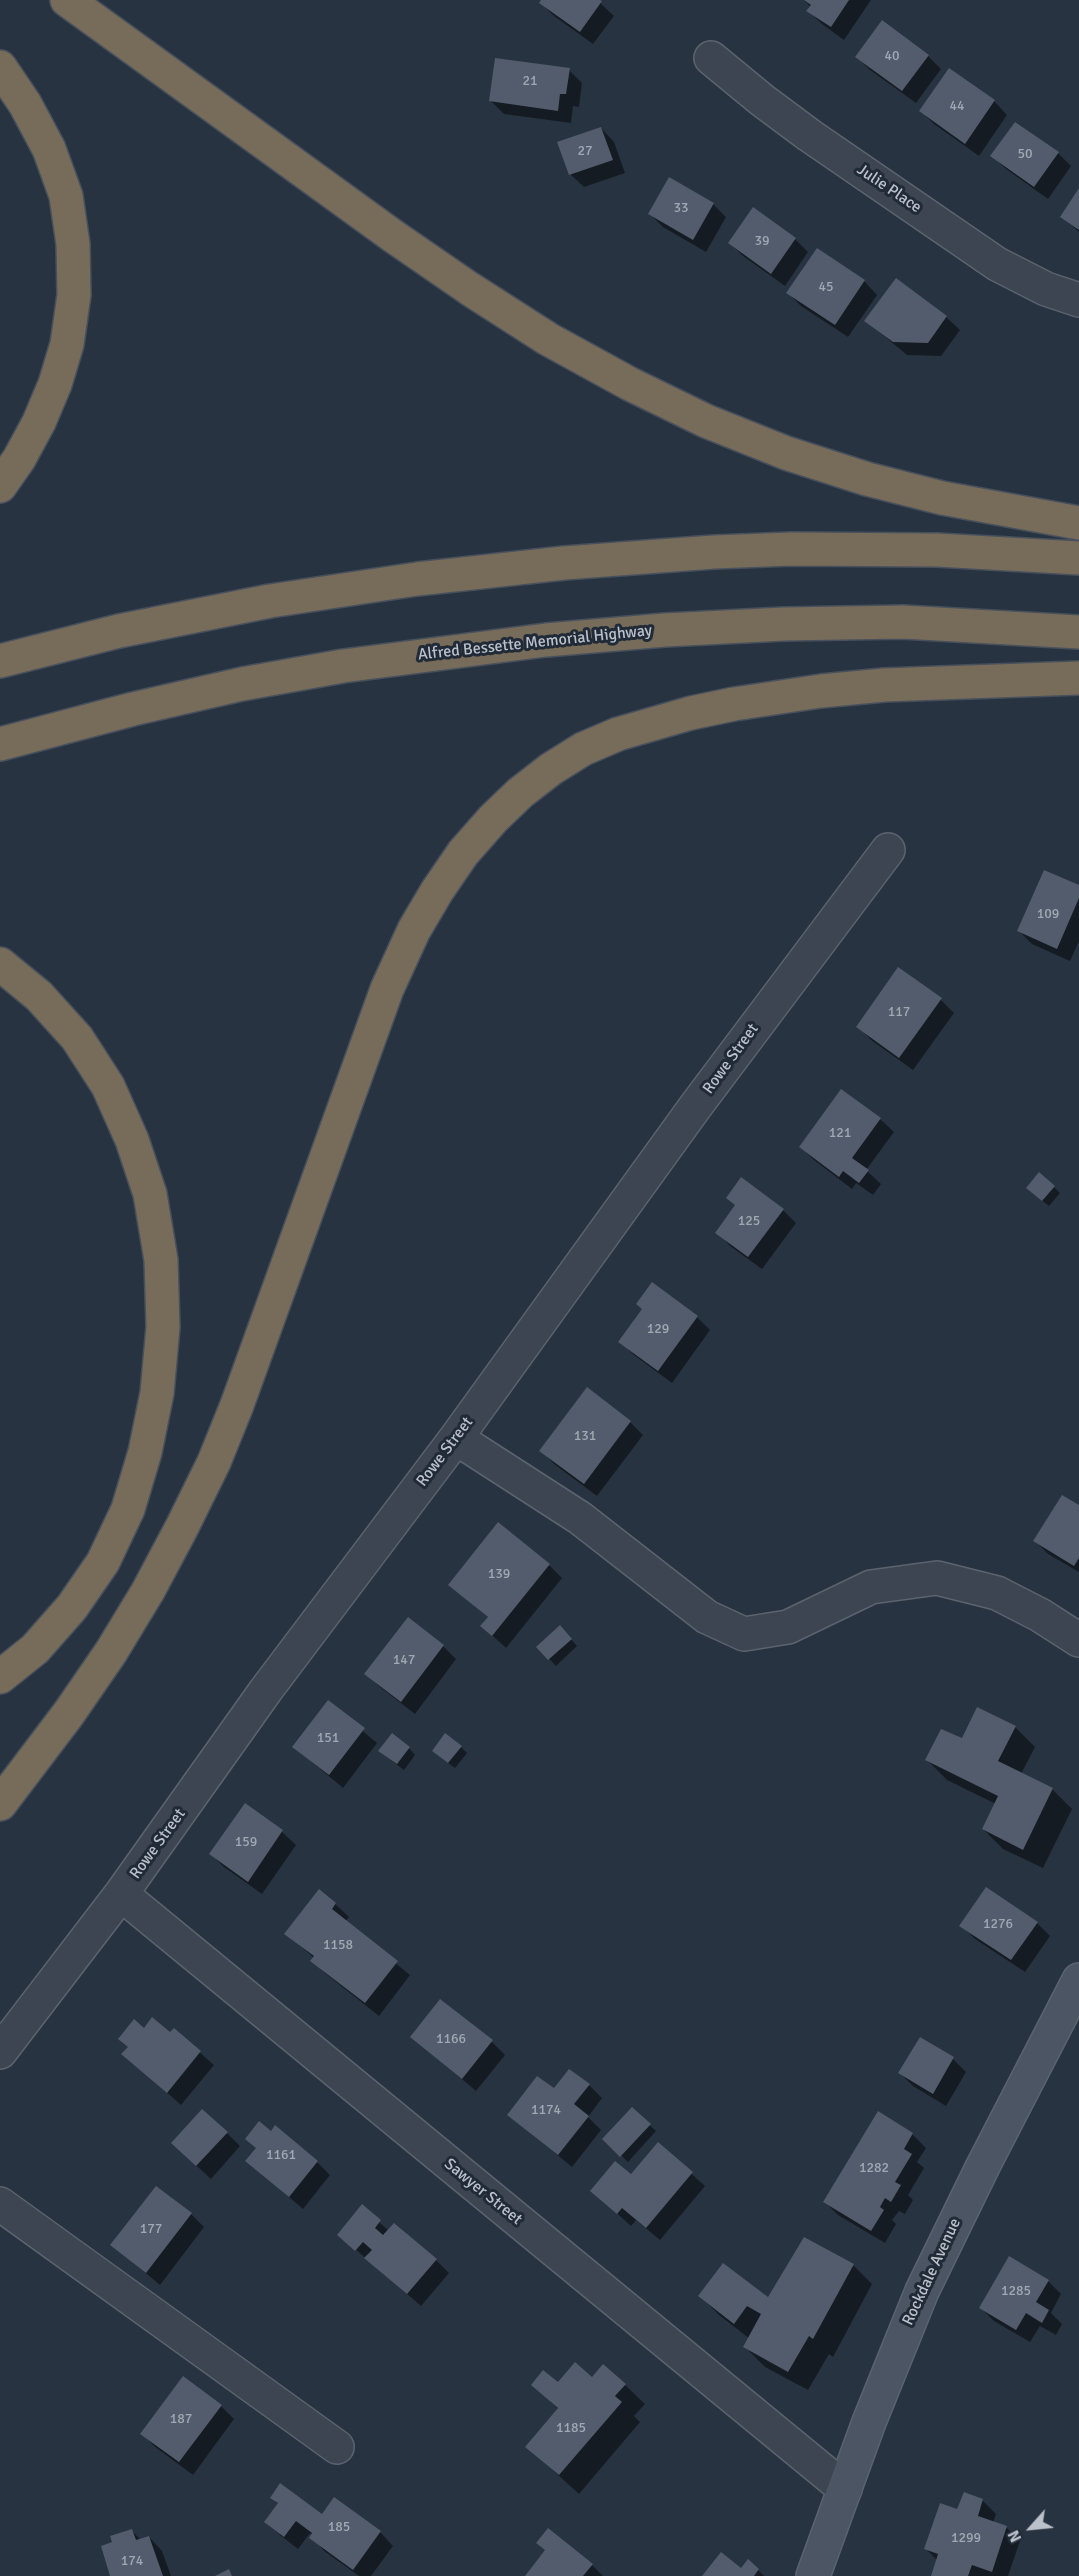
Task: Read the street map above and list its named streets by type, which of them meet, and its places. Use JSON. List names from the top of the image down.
{
  "streets": {
    "highway": ["Alfred Bessette Memorial Highway"],
    "main road": ["Rockdale Avenue"],
    "street": ["Julie Place", "Rowe Street", "Sawyer Street"]
  },
  "crossings": [
    ["Rowe Street", "Sawyer Street"],
    ["Sawyer Street", "Rockdale Avenue"]
  ],
  "house_numbers": [
    "40",
    "21",
    "44",
    "27",
    "50",
    "33",
    "39",
    "45",
    "109",
    "117",
    "121",
    "125",
    "129",
    "131",
    "139",
    "147",
    "151",
    "159",
    "1276",
    "1158",
    "1166",
    "1174",
    "1161",
    "1282",
    "177",
    "1285",
    "187",
    "1185",
    "185",
    "1299",
    "174"
  ],
  "north": "bottom left"
}
